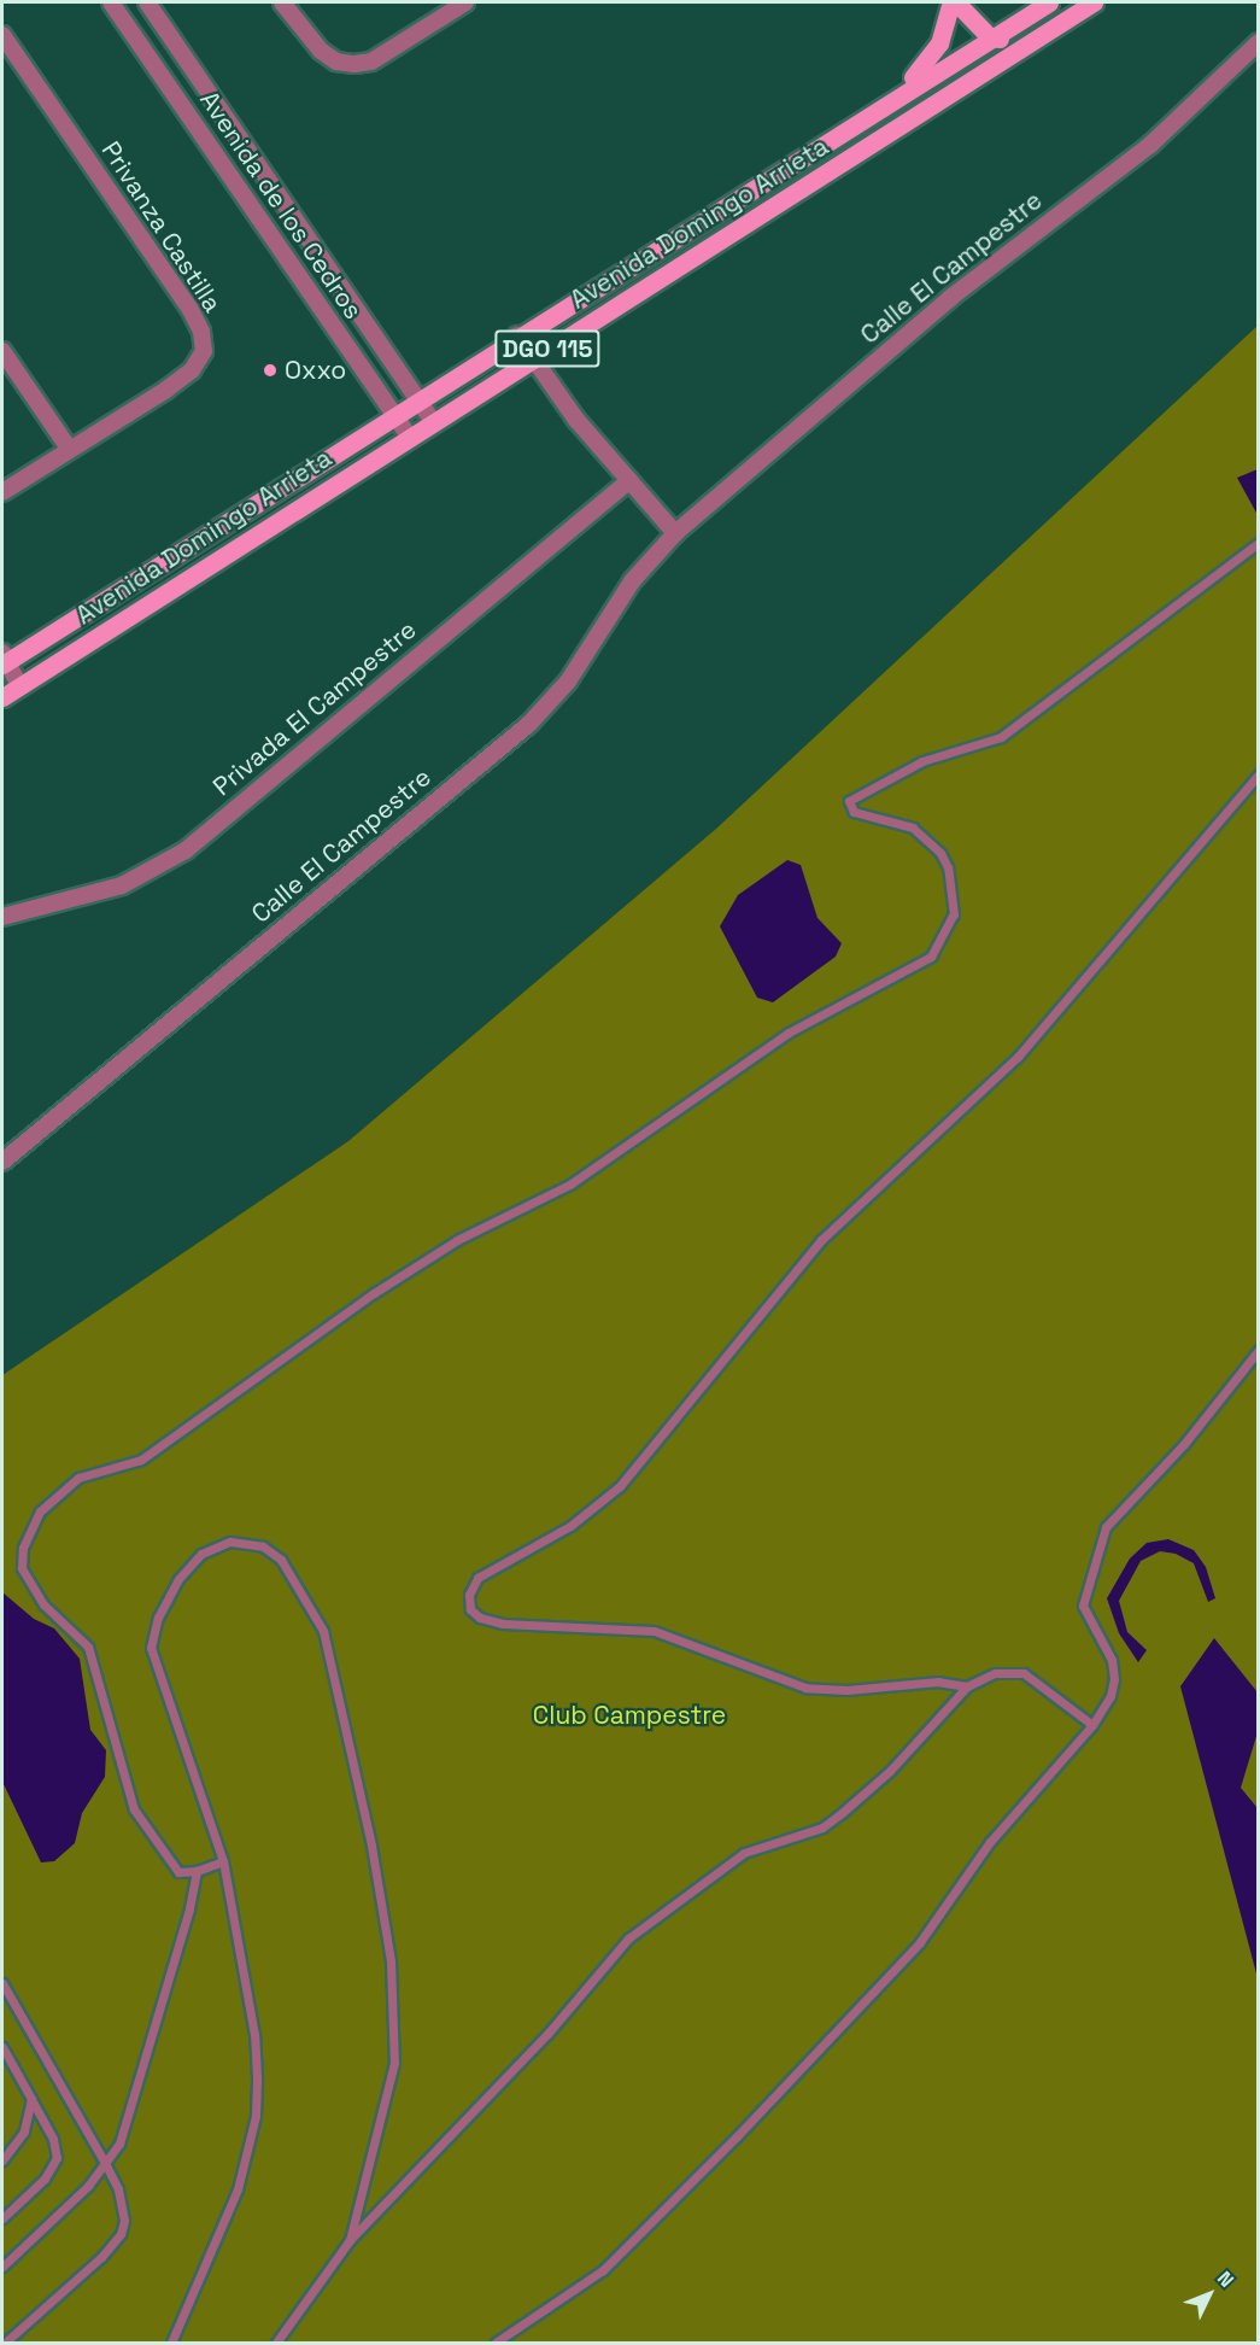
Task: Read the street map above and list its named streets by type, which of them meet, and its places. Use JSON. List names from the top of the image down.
{
  "streets": {
    "main road": ["Avenida Domingo Arrieta", "DGO 115"],
    "street": [
      "Avenida de los Cedros",
      "Privanza Castilla",
      "Calle El Campestre",
      "Privada El Campestre"
    ]
  },
  "crossings": [
    ["Avenida de los Cedros", "Avenida Domingo Arrieta"]
  ],
  "parks": ["Club Campestre"],
  "places": ["Oxxo"],
  "north": "top right"
}
